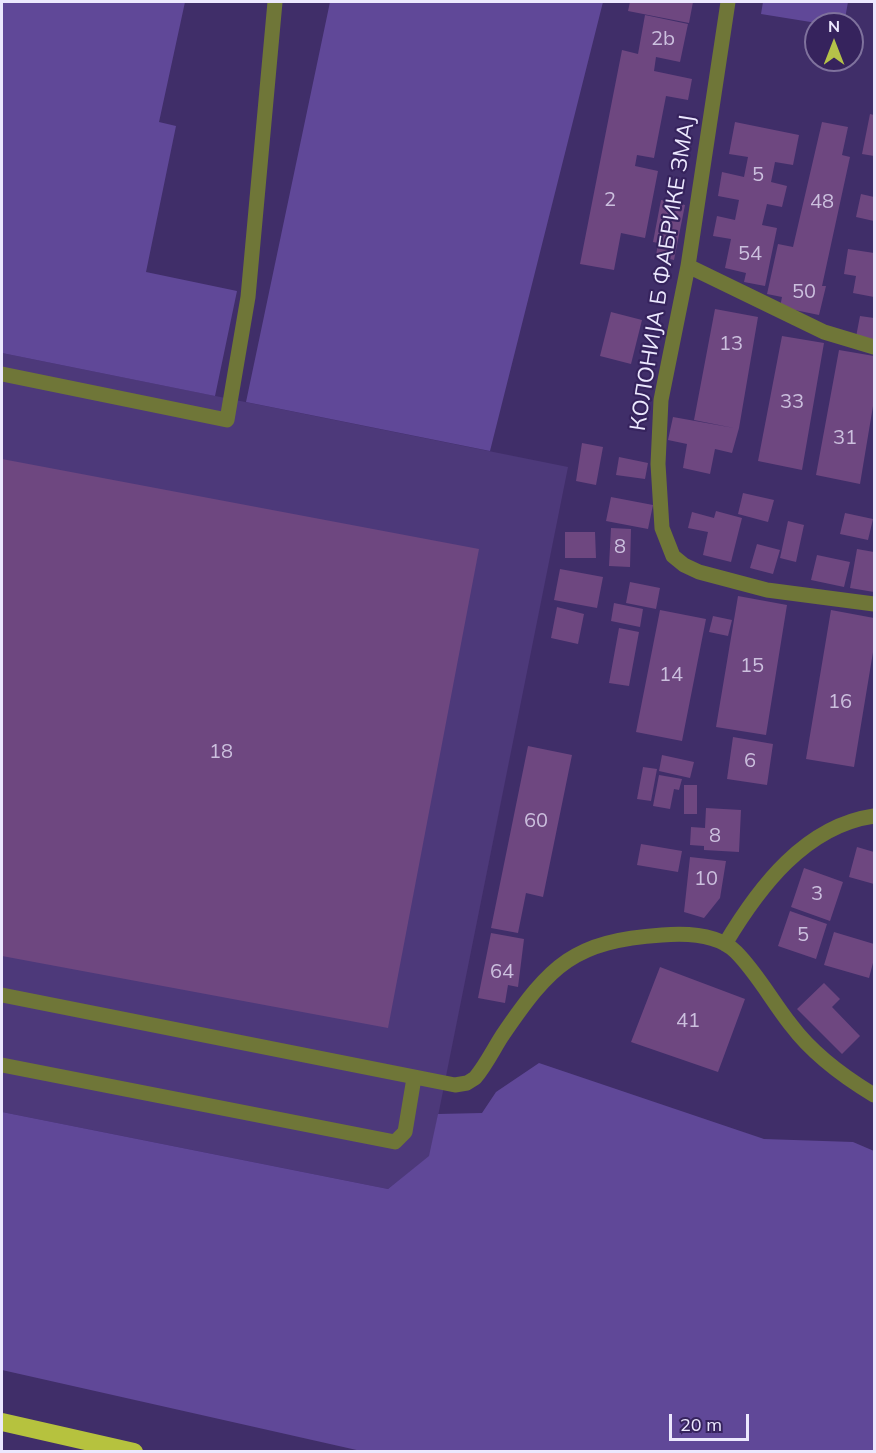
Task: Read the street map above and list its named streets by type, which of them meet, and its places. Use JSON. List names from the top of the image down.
{
  "streets": {
    "street": ["КОЛОНИЈА Б ФАБРИКЕ ЗМАЈ"]
  },
  "house_numbers": [
    "2b",
    "5",
    "2",
    "48",
    "54",
    "50",
    "13",
    "33",
    "31",
    "8",
    "15",
    "14",
    "16",
    "18",
    "6",
    "60",
    "8",
    "10",
    "3",
    "5",
    "64",
    "41"
  ],
  "scale_bar": "20 m",
  "north": "top"
}
